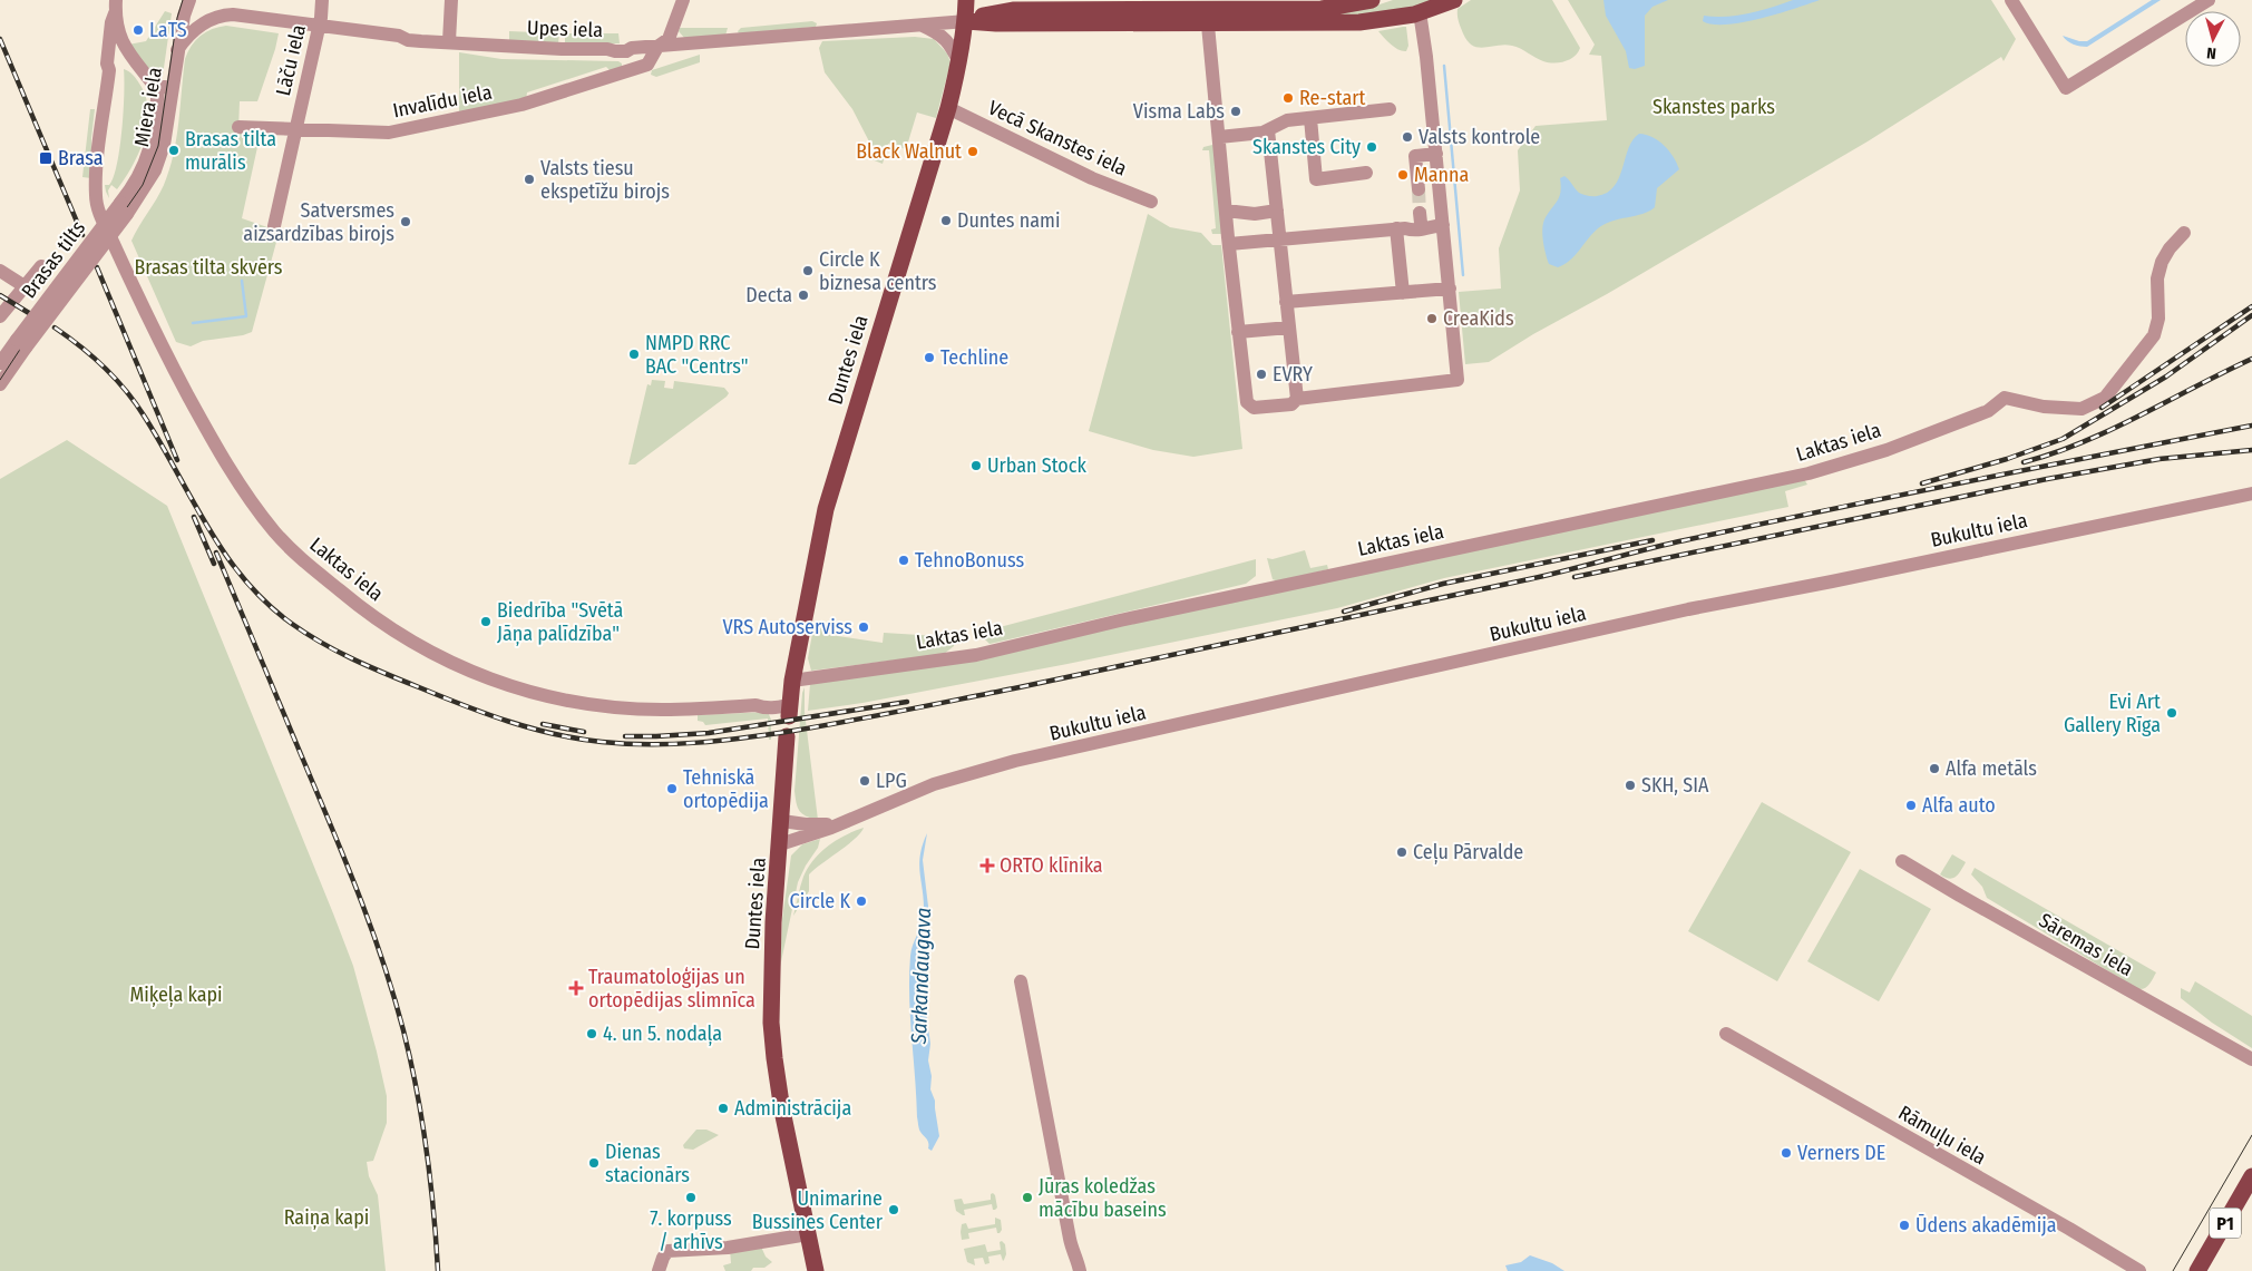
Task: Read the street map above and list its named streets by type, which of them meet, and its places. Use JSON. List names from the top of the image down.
{
  "streets": {
    "main road": ["Duntes iela", "P1"],
    "street": [
      "Upes iela",
      "Lāču iela",
      "Invalīdu iela",
      "Miera iela",
      "Vecā Skanstes iela",
      "Brasas tilts",
      "Laktas iela",
      "Bukultu iela",
      "Sāremas iela",
      "Rāmuļu iela"
    ]
  },
  "crossings": [
    ["Upes iela", "Lāču iela"],
    ["Upes iela", "Invalīdu iela"],
    ["Upes iela", "Miera iela"],
    ["Upes iela", "Duntes iela"],
    ["Lāču iela", "Invalīdu iela"],
    ["Miera iela", "Brasas tilts"],
    ["Vecā Skanstes iela", "Duntes iela"],
    ["Duntes iela", "Laktas iela"],
    ["Duntes iela", "Bukultu iela"]
  ],
  "water": ["Sarkandaugava"],
  "parks": [
    "Skanstes parks",
    "Brasas tilta skvērs",
    "Miķeļa kapi",
    "Raiņa kapi"
  ],
  "places": {
    "other": [
      "LaTS",
      "Re-start",
      "Visma Labs",
      "Valsts kontrole",
      "Skanstes City",
      "Brasas tilta murālis",
      "Black Walnut",
      "Manna",
      "Valsts tiesu ekspetīžu birojs",
      "Duntes nami",
      "Satversmes aizsardzības birojs",
      "Circle K biznesa centrs",
      "Decta",
      "CreaKids",
      "NMPD RRC BAC \"Centrs\"",
      "Techline",
      "EVRY",
      "Urban Stock",
      "TehnoBonuss",
      "Biedrība \"Svētā Jāņa palīdzība\"",
      "VRS Autoserviss",
      "Evi Art Gallery Rīga",
      "Alfa metāls",
      "LPG",
      "SKH, SIA",
      "Tehniskā ortopēdija",
      "Alfa auto",
      "Ceļu Pārvalde",
      "Circle K",
      "4. un 5. nodaļa",
      "Administrācija",
      "Verners DE",
      "Dienas stacionārs",
      "7. korpuss / arhīvs",
      "Jūras koledžas mācību baseins",
      "Unimarine Bussines Center",
      "Ūdens akadēmija"
    ],
    "transit": ["Brasa"],
    "health": ["ORTO klīnika", "Traumatoloģijas un ortopēdijas slimnīca"]
  },
  "north": "bottom"
}
